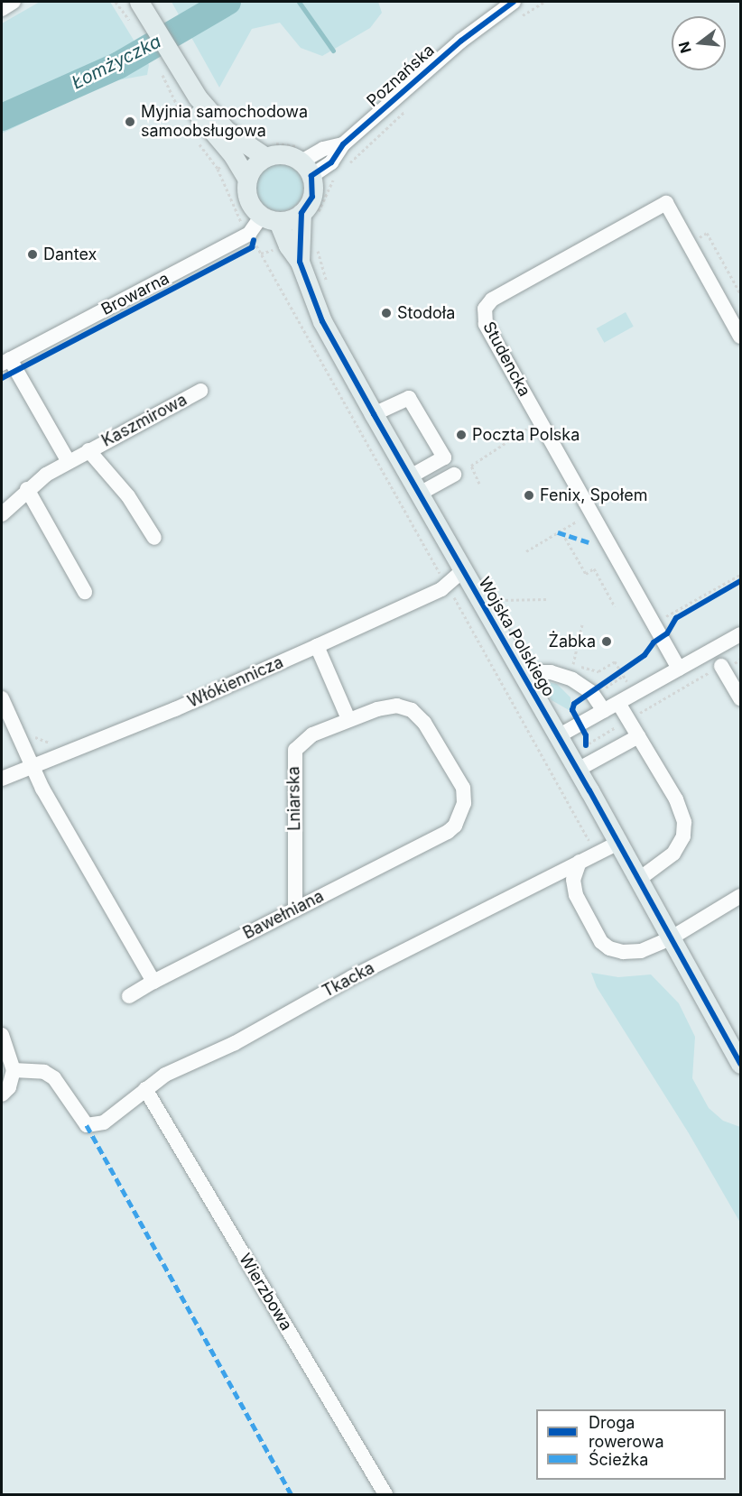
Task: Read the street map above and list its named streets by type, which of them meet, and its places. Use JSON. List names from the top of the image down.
{
  "streets": {
    "main road": ["Wojska Polskiego"],
    "street": [
      "Poznańska",
      "Browarna",
      "Studencka",
      "Kaszmirowa",
      "Włókiennicza",
      "Lniarska",
      "Bawełniana",
      "Tkacka",
      "Wierzbowa"
    ]
  },
  "crossings": [
    ["Poznańska", "Browarna"],
    ["Poznańska", "Wojska Polskiego"],
    ["Browarna", "Wojska Polskiego"],
    ["Wojska Polskiego", "Włókiennicza"],
    ["Wojska Polskiego", "Tkacka"],
    ["Lniarska", "Bawełniana"],
    ["Tkacka", "Wierzbowa"]
  ],
  "water": ["Łomżyczka"],
  "places": [
    "Myjnia samochodowa samoobsługowa",
    "Dantex",
    "Stodoła",
    "Poczta Polska",
    "Fenix, Społem",
    "Żabka"
  ],
  "legend": ["Droga rowerowa", "Ścieżka"],
  "north": "left"
}
